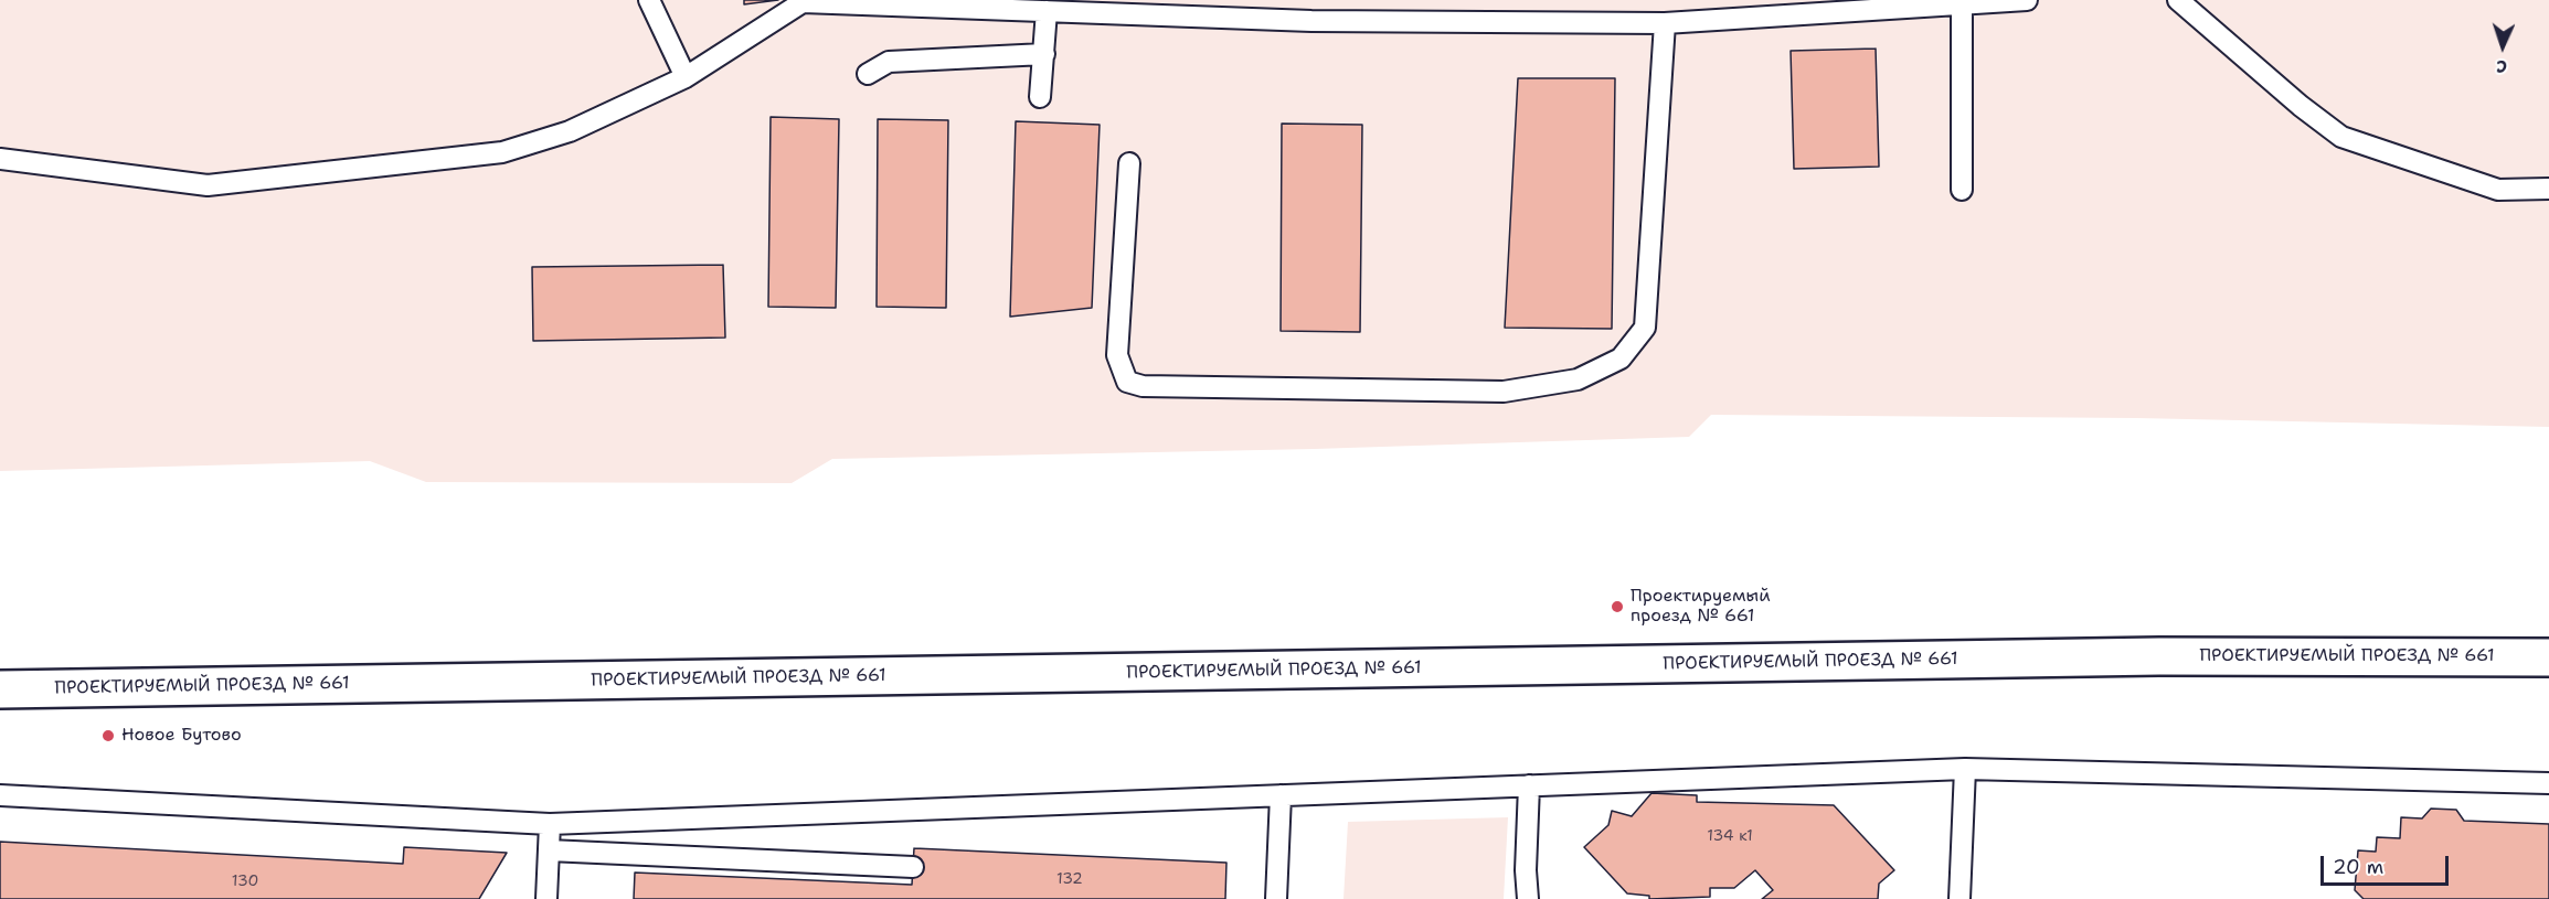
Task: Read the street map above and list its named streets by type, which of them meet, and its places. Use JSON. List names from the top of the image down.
{
  "streets": {
    "main road": ["ПРОЕКТИРУЕМЫЙ ПРОЕЗД № 661"]
  },
  "places": ["Проектируемый проезд № 661", "Новое Бутово"],
  "house_numbers": ["134 к1", "132", "130"],
  "scale_bar": "20 m",
  "north": "bottom"
}
